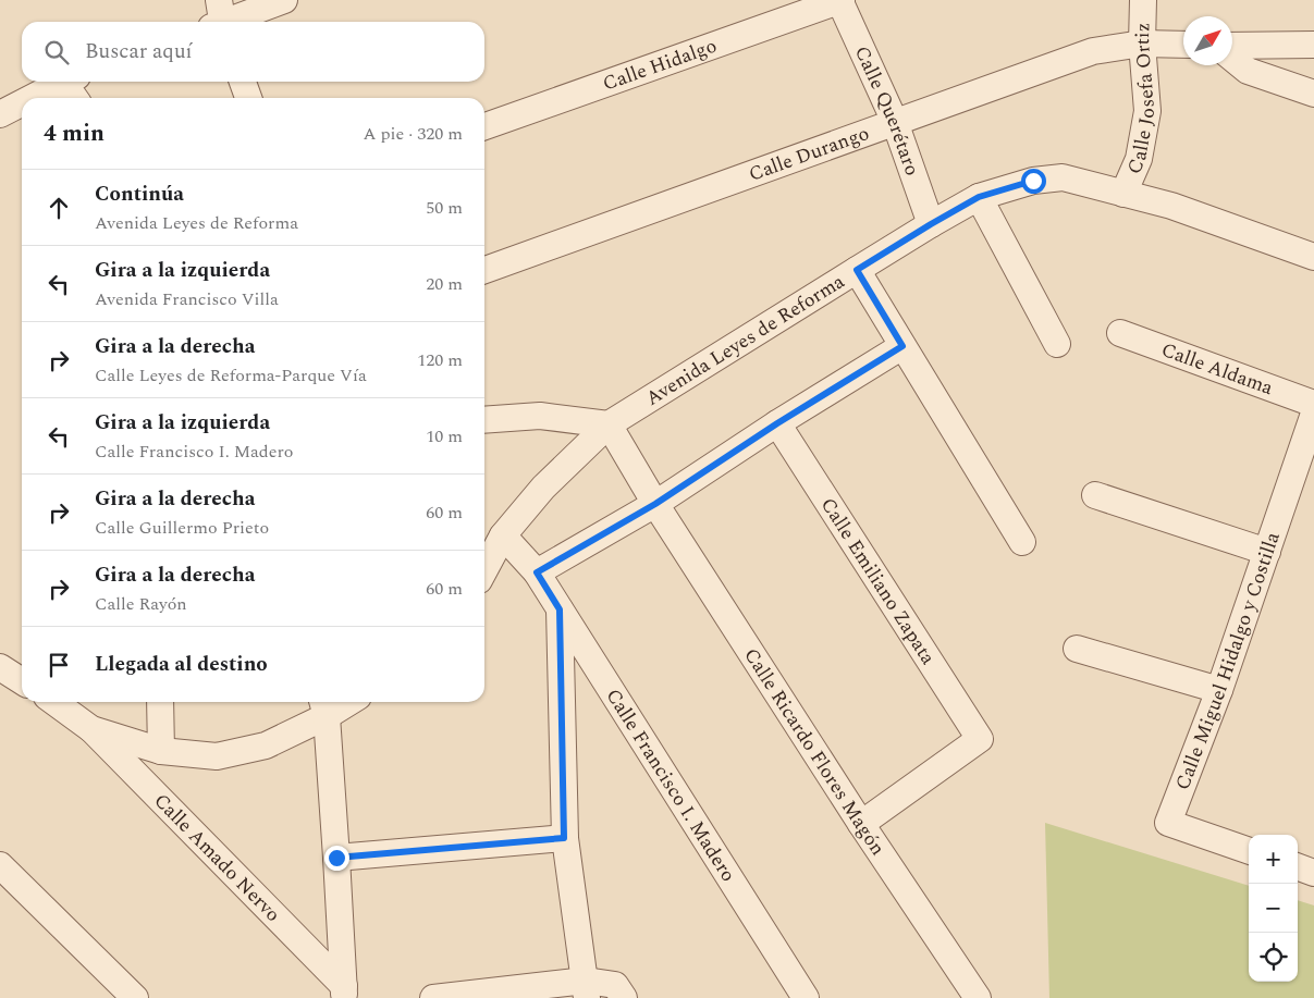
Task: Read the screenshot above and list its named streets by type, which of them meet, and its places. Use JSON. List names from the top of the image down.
{
  "streets": {
    "street": [
      "Calle Hidalgo",
      "Calle Josefa Ortiz",
      "Calle Querétaro",
      "Calle Durango",
      "Avenida Leyes de Reforma",
      "Calle Aldama",
      "Calle Emiliano Zapata",
      "Calle Miguel Hidalgo y Costilla",
      "Calle Ricardo Flores Magón",
      "Calle Francisco I. Madero",
      "Calle Amado Nervo"
    ]
  },
  "crossings": [
    ["Calle Hidalgo", "Calle Querétaro"],
    ["Calle Josefa Ortiz", "Calle Durango"],
    ["Calle Josefa Ortiz", "Avenida Leyes de Reforma"],
    ["Calle Querétaro", "Calle Durango"],
    ["Calle Querétaro", "Avenida Leyes de Reforma"],
    ["Avenida Leyes de Reforma", "Calle Ricardo Flores Magón"],
    ["Avenida Leyes de Reforma", "Calle Francisco I. Madero"],
    ["Calle Emiliano Zapata", "Calle Ricardo Flores Magón"]
  ],
  "north": "top right",
  "page": {
    "search": "Buscar aquí",
    "heading": ["4 min", "A pie · 320 m"],
    "list": [
      ["Continúa", "Avenida Leyes de Reforma", "50 m"],
      ["Gira a la izquierda", "Avenida Francisco Villa", "20 m"],
      ["Gira a la derecha", "Calle Leyes de Reforma-Parque Vía", "120 m"],
      ["Gira a la izquierda", "Calle Francisco I. Madero", "10 m"],
      ["Gira a la derecha", "Calle Guillermo Prieto", "60 m"],
      ["Gira a la derecha", "Calle Rayón", "60 m"],
      "Llegada al destino"
    ],
    "map_buttons": ["+", "−"]
  }
}
